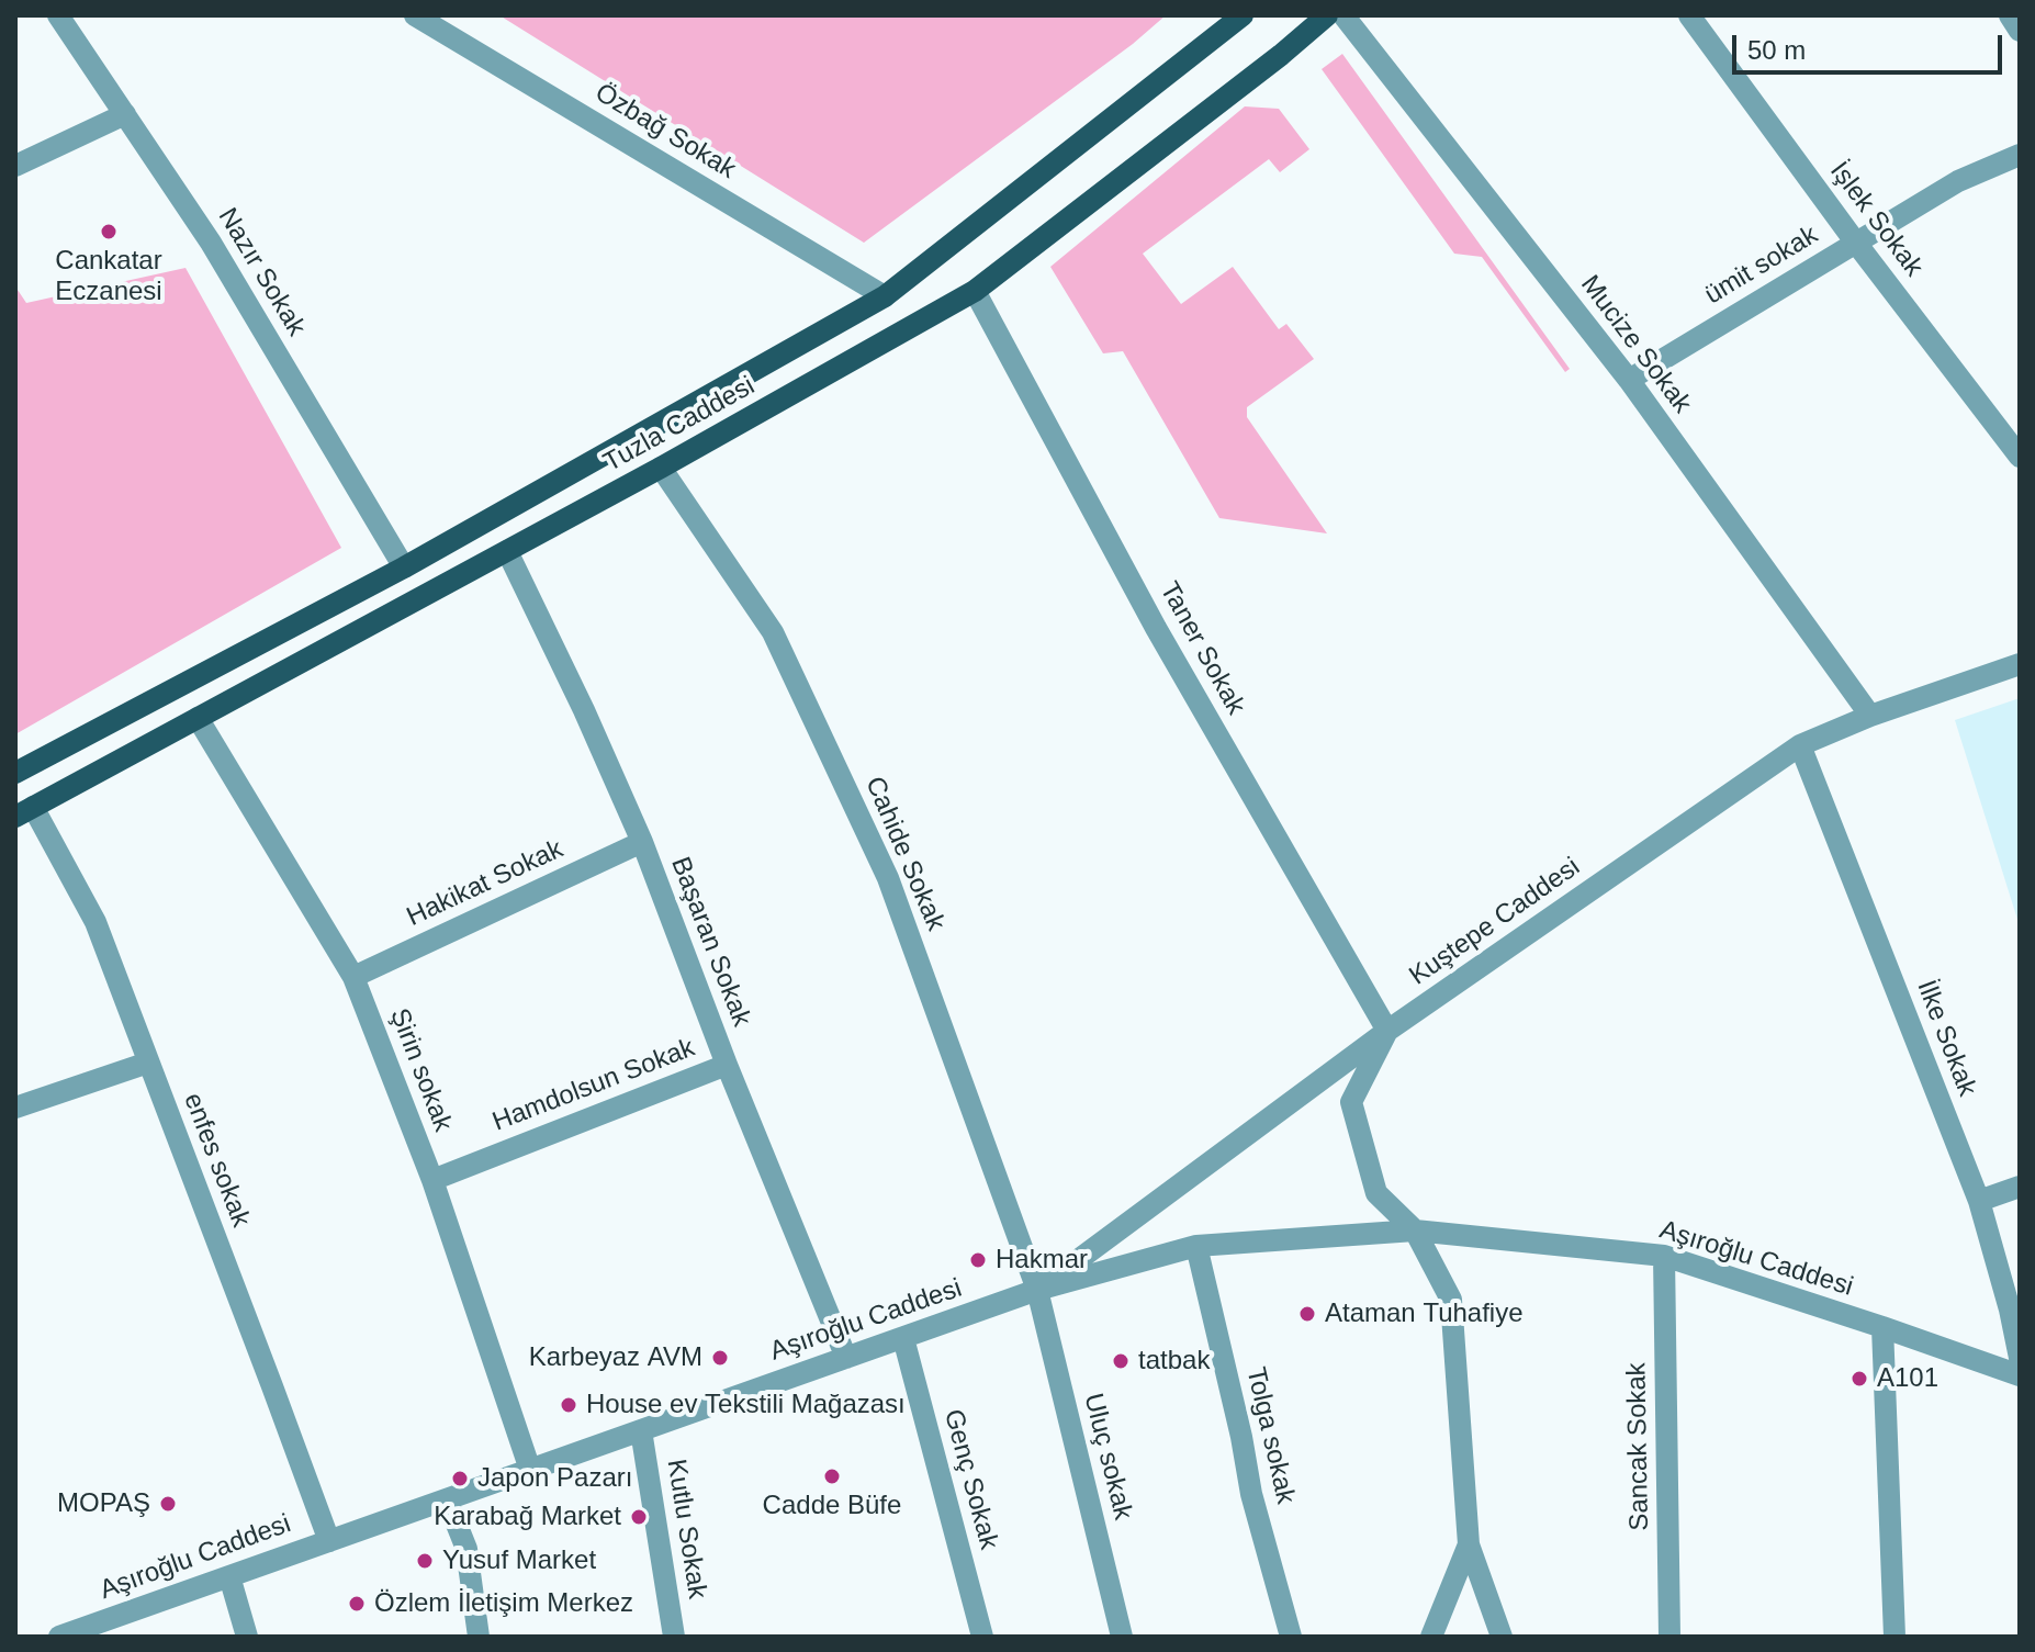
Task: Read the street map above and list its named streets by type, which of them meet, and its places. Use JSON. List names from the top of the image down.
{
  "streets": {
    "main road": ["Tuzla Caddesi"],
    "street": [
      "Özbağ Sokak",
      "İşlek Sokak",
      "ümit sokak",
      "Nazır Sokak",
      "Mucize Sokak",
      "Taner Sokak",
      "Cahide Sokak",
      "Hakikat Sokak",
      "Kuştepe Caddesi",
      "Başaran Sokak",
      "İlke Sokak",
      "Şirin sokak",
      "Hamdolsun Sokak",
      "enfes sokak",
      "Aşıroğlu Caddesi",
      "Tolga sokak",
      "Sancak Sokak",
      "Uluç sokak",
      "Genç Sokak",
      "Kutlu Sokak"
    ]
  },
  "crossings": [
    ["Özbağ Sokak", "Tuzla Caddesi"],
    ["İşlek Sokak", "ümit sokak"],
    ["ümit sokak", "Mucize Sokak"],
    ["Nazır Sokak", "Tuzla Caddesi"],
    ["Mucize Sokak", "Kuştepe Caddesi"],
    ["Tuzla Caddesi", "Taner Sokak"],
    ["Tuzla Caddesi", "Cahide Sokak"],
    ["Tuzla Caddesi", "Başaran Sokak"],
    ["Tuzla Caddesi", "Şirin sokak"],
    ["Tuzla Caddesi", "enfes sokak"],
    ["Taner Sokak", "Kuştepe Caddesi"],
    ["Cahide Sokak", "Kuştepe Caddesi"],
    ["Cahide Sokak", "Aşıroğlu Caddesi"],
    ["Cahide Sokak", "Uluç sokak"],
    ["Hakikat Sokak", "Başaran Sokak"],
    ["Hakikat Sokak", "Şirin sokak"],
    ["Kuştepe Caddesi", "İlke Sokak"],
    ["Kuştepe Caddesi", "Aşıroğlu Caddesi"],
    ["Kuştepe Caddesi", "Uluç sokak"],
    ["Başaran Sokak", "Hamdolsun Sokak"],
    ["Başaran Sokak", "Aşıroğlu Caddesi"],
    ["Şirin sokak", "Hamdolsun Sokak"],
    ["Şirin sokak", "Aşıroğlu Caddesi"],
    ["enfes sokak", "Aşıroğlu Caddesi"],
    ["Aşıroğlu Caddesi", "Tolga sokak"],
    ["Aşıroğlu Caddesi", "Sancak Sokak"],
    ["Aşıroğlu Caddesi", "Uluç sokak"],
    ["Aşıroğlu Caddesi", "Genç Sokak"],
    ["Aşıroğlu Caddesi", "Kutlu Sokak"]
  ],
  "places": [
    "Cankatar Eczanesi",
    "Hakmar",
    "Ataman Tuhafiye",
    "Karbeyaz AVM",
    "tatbak",
    "A101",
    "House ev Tekstili Mağazası",
    "Cadde Büfe",
    "Japon Pazarı",
    "MOPAŞ",
    "Karabağ Market",
    "Yusuf Market",
    "Özlem İletişim Merkez"
  ],
  "scale_bar": "50 m"
}
